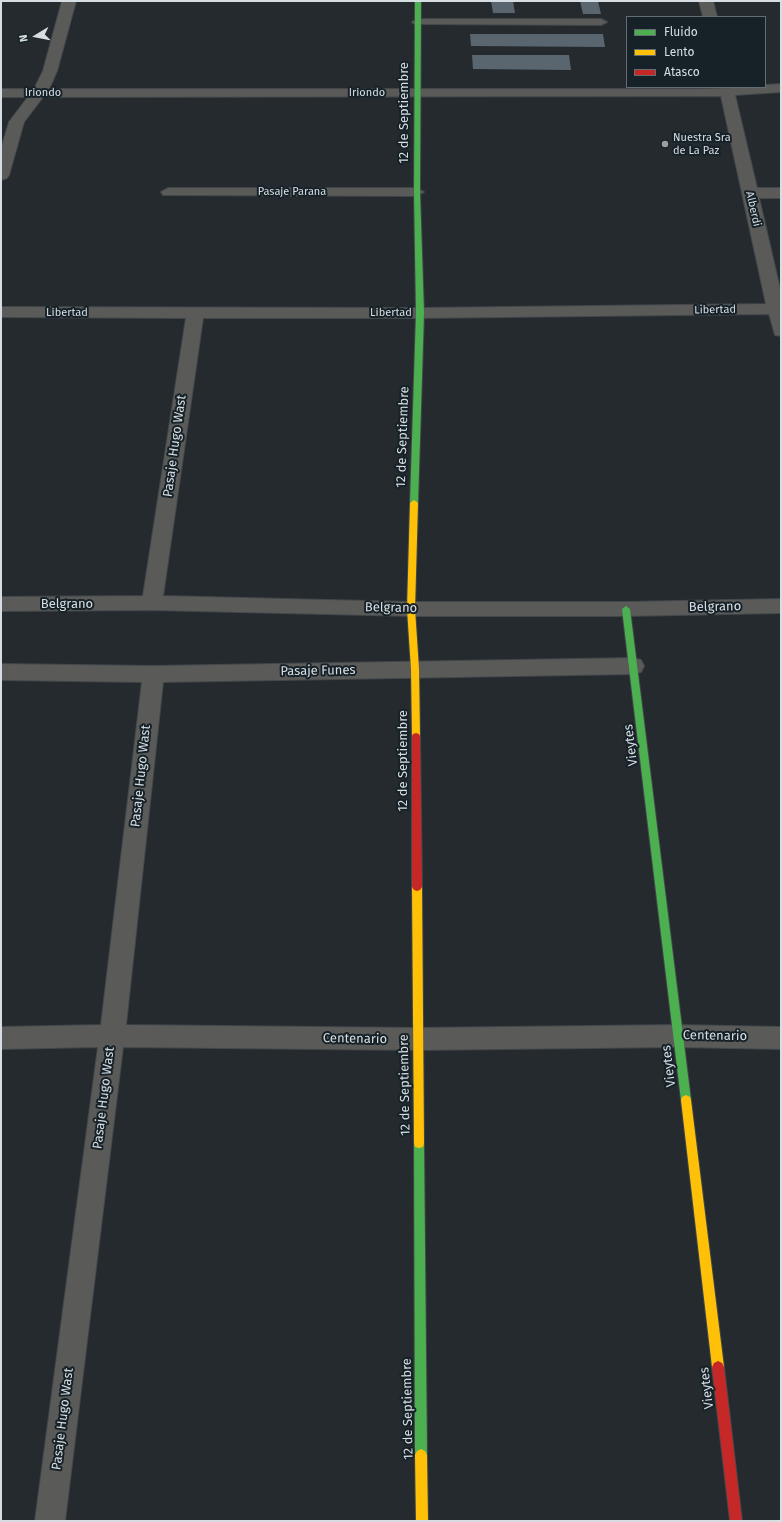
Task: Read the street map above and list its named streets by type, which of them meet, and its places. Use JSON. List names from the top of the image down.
{
  "streets": {
    "street": [
      "Iriondo",
      "12 de Septiembre",
      "Alberdi",
      "Libertad",
      "Pasaje Hugo Wast",
      "Belgrano",
      "Pasaje Funes",
      "Vieytes",
      "Centenario"
    ],
    "lane": ["Pasaje Parana"]
  },
  "crossings": [
    ["Iriondo", "12 de Septiembre"],
    ["Iriondo", "Alberdi"],
    ["12 de Septiembre", "Pasaje Parana"],
    ["12 de Septiembre", "Libertad"],
    ["12 de Septiembre", "Belgrano"],
    ["12 de Septiembre", "Pasaje Funes"],
    ["12 de Septiembre", "Centenario"],
    ["Alberdi", "Libertad"],
    ["Libertad", "Pasaje Hugo Wast"],
    ["Pasaje Hugo Wast", "Belgrano"],
    ["Pasaje Hugo Wast", "Pasaje Funes"],
    ["Pasaje Hugo Wast", "Centenario"],
    ["Belgrano", "Vieytes"],
    ["Pasaje Funes", "Vieytes"],
    ["Vieytes", "Centenario"]
  ],
  "places": ["Nuestra Sra de La Paz"],
  "legend": ["Fluido", "Lento", "Atasco"],
  "north": "left"
}
